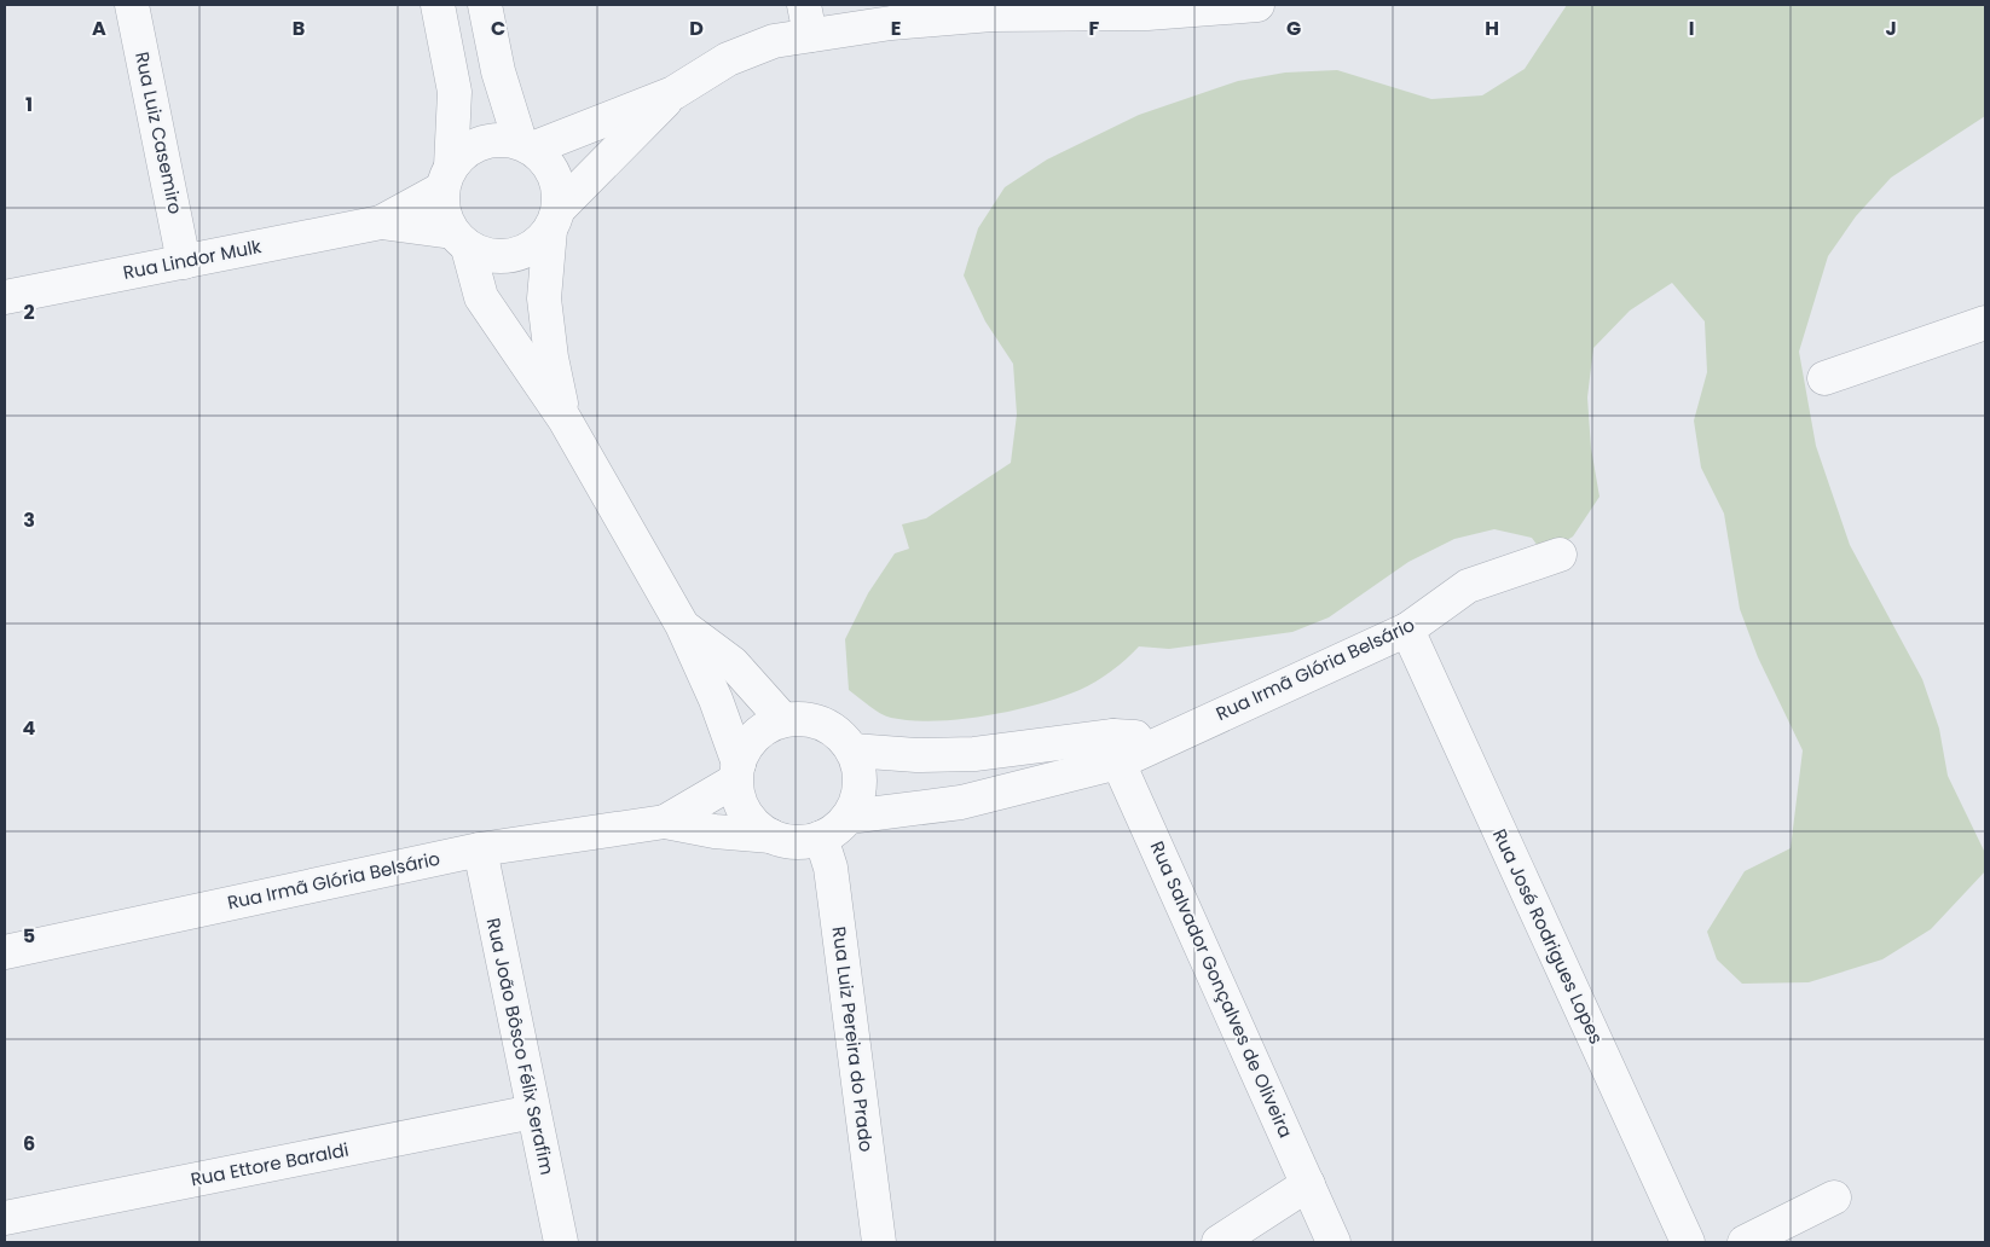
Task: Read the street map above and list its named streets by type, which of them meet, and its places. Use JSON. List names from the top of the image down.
{
  "streets": {
    "street": [
      "Rua Luiz Casemiro",
      "Rua Lindor Mulk",
      "Rua Irmã Glória Belsário",
      "Rua José Rodrigues Lopes",
      "Rua Salvador Gonçalves de Oliveira",
      "Rua Luiz Pereira do Prado",
      "Rua João Bôsco Félix Serafim",
      "Rua Ettore Baraldi"
    ]
  },
  "crossings": [
    ["Rua Luiz Casemiro", "Rua Lindor Mulk"],
    ["Rua Irmã Glória Belsário", "Rua José Rodrigues Lopes"],
    ["Rua Irmã Glória Belsário", "Rua Salvador Gonçalves de Oliveira"],
    ["Rua Irmã Glória Belsário", "Rua Luiz Pereira do Prado"],
    ["Rua Irmã Glória Belsário", "Rua João Bôsco Félix Serafim"],
    ["Rua João Bôsco Félix Serafim", "Rua Ettore Baraldi"]
  ],
  "grid": {
    "columns": [
      "A",
      "B",
      "C",
      "D",
      "E",
      "F",
      "G",
      "H",
      "I",
      "J"
    ],
    "rows": [
      "1",
      "2",
      "3",
      "4",
      "5",
      "6"
    ]
  }
}
